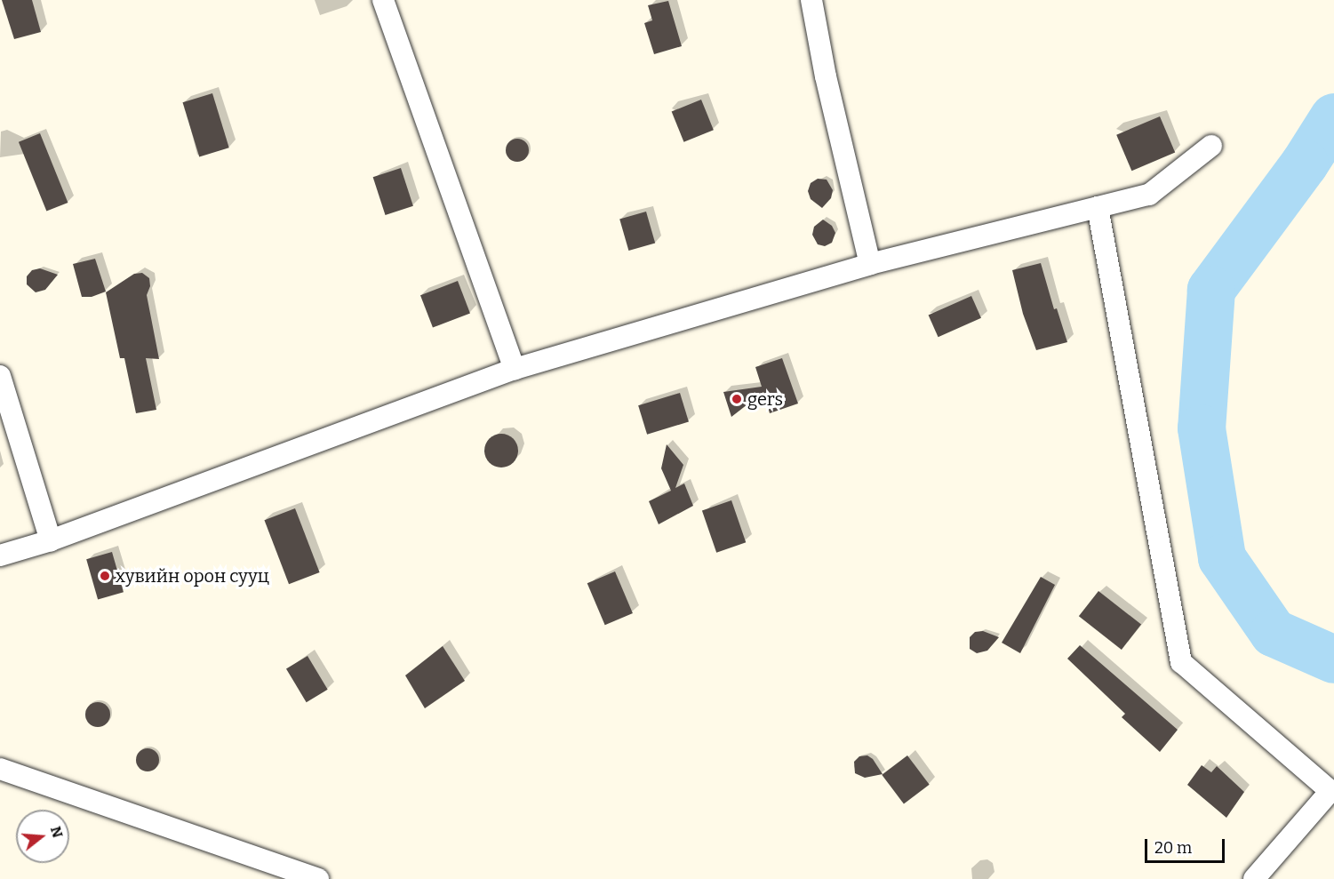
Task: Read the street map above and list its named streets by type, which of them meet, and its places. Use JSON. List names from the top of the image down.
{
  "places": ["gers", "хувийн орон сууц"],
  "scale_bar": "20 m",
  "north": "right"
}
